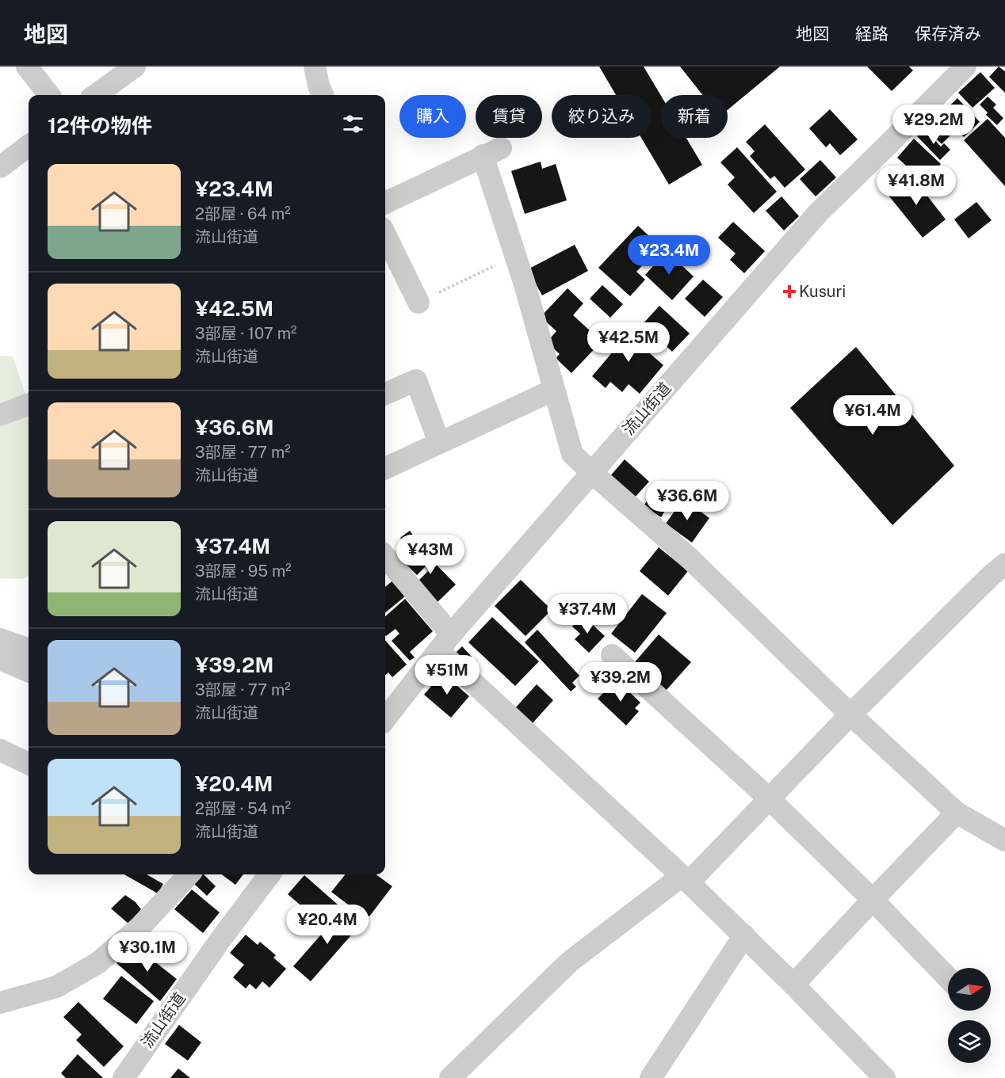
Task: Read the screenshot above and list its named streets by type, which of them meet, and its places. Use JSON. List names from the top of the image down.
{
  "streets": {
    "street": ["流山街道"]
  },
  "places": {
    "health": ["Kusuri"]
  },
  "north": "right",
  "page": {
    "header": "地図",
    "nav": ["地図", "経路", "保存済み"],
    "chip": [
      "購入",
      "賃貸",
      "絞り込み",
      "新着"
    ],
    "heading": "12件の物件",
    "price": [
      "¥29.2M",
      "¥41.8M",
      "¥23.4M",
      "¥42.5M",
      "¥61.4M",
      "¥36.6M",
      "¥43M",
      "¥37.4M",
      "¥51M",
      "¥39.2M",
      "¥20.4M",
      "¥30.1M"
    ],
    "list": [
      {
        "name": "¥23.4M",
        "note": "2部屋 · 64 m² · 流山街道"
      },
      {
        "name": "¥42.5M",
        "note": "3部屋 · 107 m² · 流山街道"
      },
      {
        "name": "¥36.6M",
        "note": "3部屋 · 77 m² · 流山街道"
      },
      {
        "name": "¥37.4M",
        "note": "3部屋 · 95 m² · 流山街道"
      },
      {
        "name": "¥39.2M",
        "note": "3部屋 · 77 m² · 流山街道"
      },
      {
        "name": "¥20.4M",
        "note": "2部屋 · 54 m² · 流山街道"
      }
    ]
  }
}
